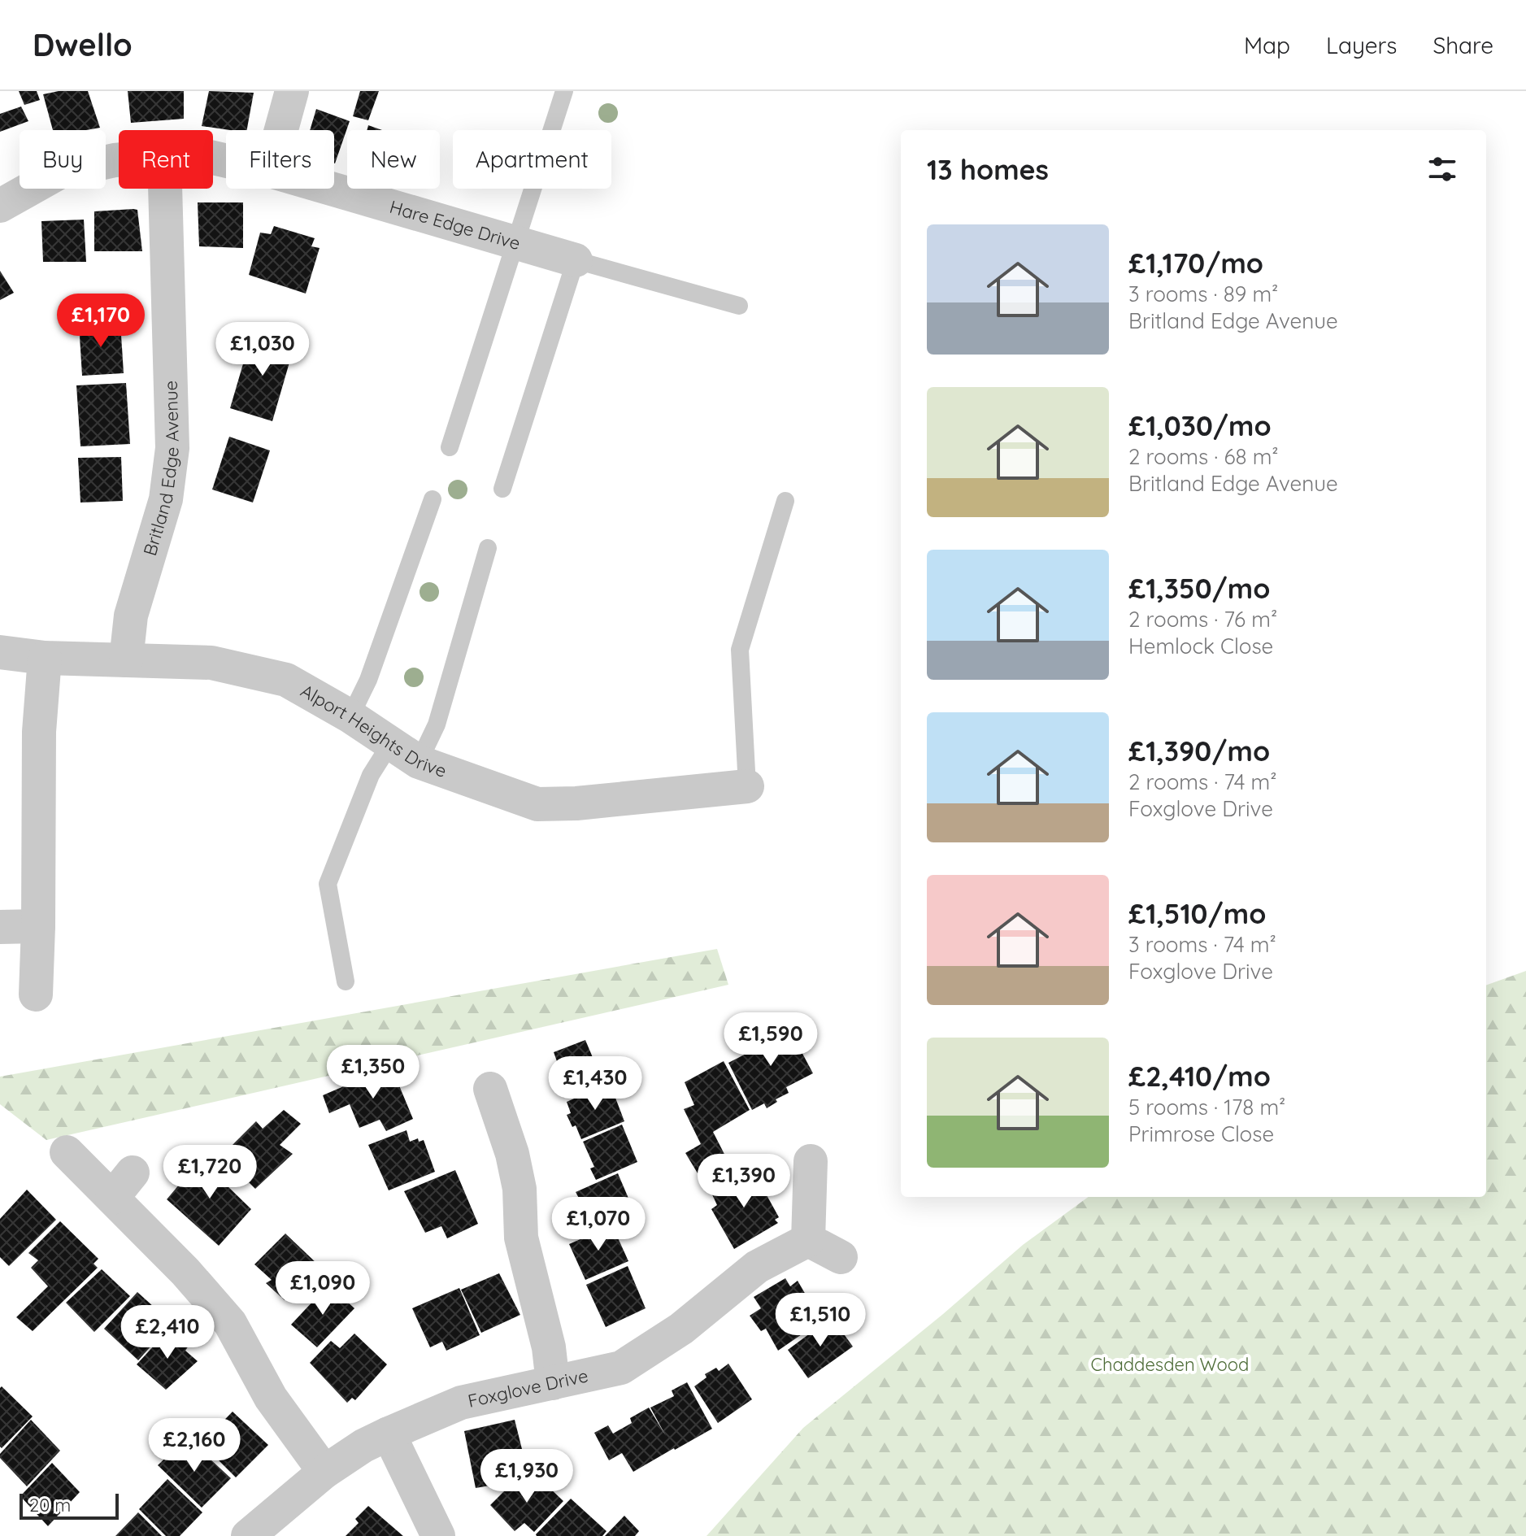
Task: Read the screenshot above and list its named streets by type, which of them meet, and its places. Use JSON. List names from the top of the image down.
{
  "streets": {
    "street": [
      "Hare Edge Drive",
      "Britland Edge Avenue",
      "Alport Heights Drive",
      "Foxglove Drive"
    ]
  },
  "crossings": [
    ["Britland Edge Avenue", "Alport Heights Drive"]
  ],
  "parks": ["Chaddesden Wood"],
  "scale_bar": "20 m",
  "page": {
    "header": "Dwello",
    "nav": ["Map", "Layers", "Share"],
    "chip": [
      "Buy",
      "Rent",
      "Filters",
      "New",
      "Apartment"
    ],
    "heading": "13 homes",
    "list": [
      {
        "name": "£1,170/mo",
        "note": "3 rooms · 89 m² · Britland Edge Avenue"
      },
      {
        "name": "£1,030/mo",
        "note": "2 rooms · 68 m² · Britland Edge Avenue"
      },
      {
        "name": "£1,350/mo",
        "note": "2 rooms · 76 m² · Hemlock Close"
      },
      {
        "name": "£1,390/mo",
        "note": "2 rooms · 74 m² · Foxglove Drive"
      },
      {
        "name": "£1,510/mo",
        "note": "3 rooms · 74 m² · Foxglove Drive"
      },
      {
        "name": "£2,410/mo",
        "note": "5 rooms · 178 m² · Primrose Close"
      }
    ],
    "price": [
      "£1,170",
      "£1,030",
      "£1,590",
      "£1,350",
      "£1,430",
      "£1,720",
      "£1,390",
      "£1,070",
      "£1,090",
      "£1,510",
      "£2,410",
      "£2,160",
      "£1,930"
    ],
    "scale": "20 m"
  }
}
